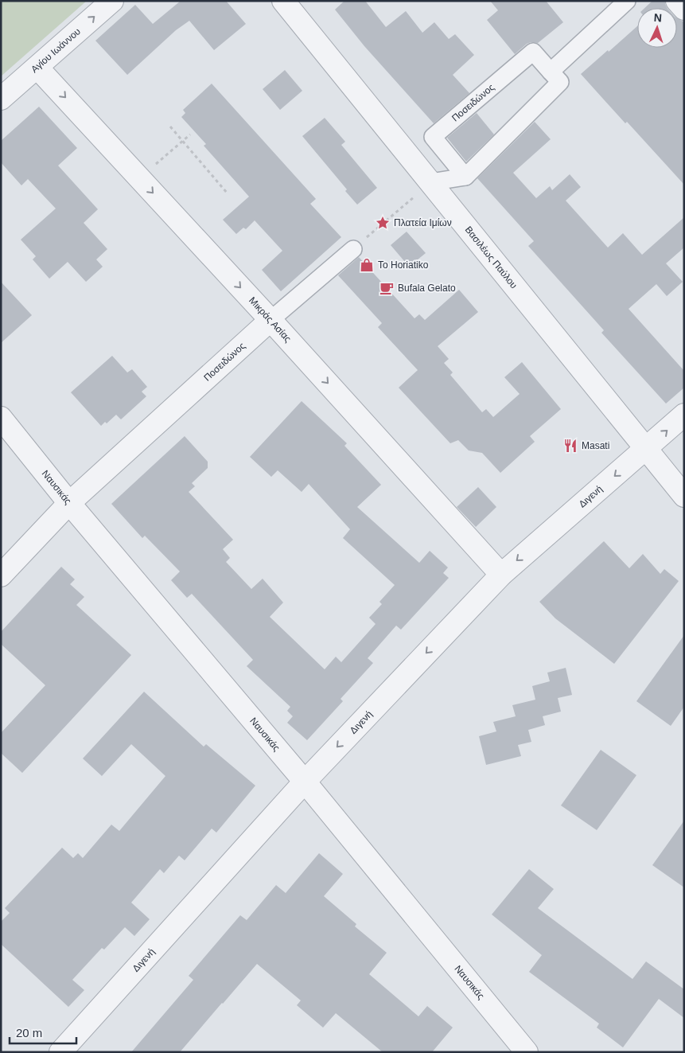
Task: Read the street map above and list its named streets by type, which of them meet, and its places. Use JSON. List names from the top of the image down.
{
  "streets": {
    "street": [
      "Αγίου Ιωάννου",
      "Ποσειδώνος",
      "Βασιλέως Παύλου",
      "Μικράς Ασίας",
      "Ναυσικάς",
      "Διγενή"
    ]
  },
  "crossings": [
    ["Αγίου Ιωάννου", "Μικράς Ασίας"],
    ["Ποσειδώνος", "Μικράς Ασίας"],
    ["Ποσειδώνος", "Ναυσικάς"],
    ["Βασιλέως Παύλου", "Διγενή"],
    ["Μικράς Ασίας", "Διγενή"],
    ["Ναυσικάς", "Διγενή"]
  ],
  "one_way": ["Αγίου Ιωάννου", "Μικράς Ασίας", "Διγενή"],
  "places": {
    "place": ["Πλατεία Ιμίων"],
    "shop": ["To Horiatiko"],
    "cafe": ["Bufala Gelato"],
    "restaurant": ["Masati"]
  },
  "scale_bar": "20 m",
  "north": "top"
}
